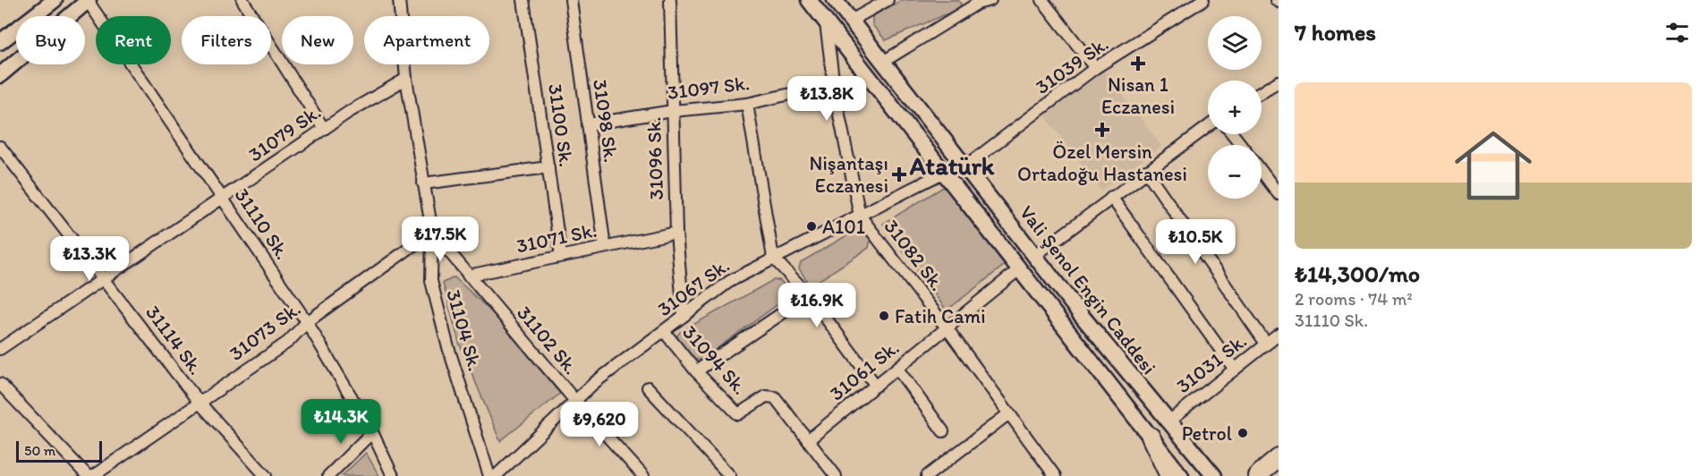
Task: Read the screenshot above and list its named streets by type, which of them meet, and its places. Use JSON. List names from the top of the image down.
{
  "streets": {
    "main road": ["Vali Şenol Engin Caddesi"],
    "street": [
      "31039 Sk.",
      "31097 Sk.",
      "31098 Sk.",
      "31100 Sk.",
      "31079 Sk.",
      "31096 Sk.",
      "31110 Sk.",
      "31071 Sk.",
      "31082 Sk.",
      "31067 Sk.",
      "31104 Sk.",
      "31073 Sk.",
      "31114 Sk.",
      "31102 Sk.",
      "31094 Sk.",
      "31031 Sk.",
      "31061 Sk."
    ]
  },
  "crossings": [
    ["31039 Sk.", "Vali Şenol Engin Caddesi"],
    ["31097 Sk.", "31098 Sk."],
    ["31097 Sk.", "31096 Sk."],
    ["31097 Sk.", "31082 Sk."],
    ["31098 Sk.", "31071 Sk."],
    ["31100 Sk.", "31071 Sk."],
    ["31079 Sk.", "31110 Sk."],
    ["31079 Sk.", "31104 Sk."],
    ["31079 Sk.", "31114 Sk."],
    ["31096 Sk.", "31071 Sk."],
    ["31096 Sk.", "31067 Sk."],
    ["31110 Sk.", "31073 Sk."],
    ["31071 Sk.", "31102 Sk."],
    ["31082 Sk.", "31067 Sk."],
    ["31082 Sk.", "Vali Şenol Engin Caddesi"],
    ["31082 Sk.", "31061 Sk."],
    ["31067 Sk.", "Vali Şenol Engin Caddesi"],
    ["31067 Sk.", "31102 Sk."],
    ["31067 Sk.", "31094 Sk."],
    ["Vali Şenol Engin Caddesi", "31031 Sk."],
    ["Vali Şenol Engin Caddesi", "31061 Sk."],
    ["31104 Sk.", "31073 Sk."],
    ["31073 Sk.", "31114 Sk."],
    ["31094 Sk.", "31061 Sk."]
  ],
  "districts": ["Atatürk"],
  "places": {
    "health": ["Nisan 1 Eczanesi", "Özel Mersin Ortadoğu Hastanesi", "Nişantaşı Eczanesi"],
    "other": ["A101", "Fatih Cami", "Petrol"]
  },
  "scale_bar": "50 m",
  "page": {
    "heading": "7 homes",
    "map_buttons": ["+", "−"],
    "chip": [
      "Buy",
      "Rent",
      "Filters",
      "New",
      "Apartment"
    ],
    "list": [
      {
        "name": "₺14,300/mo",
        "note": "2 rooms · 74 m² · 31110 Sk."
      }
    ],
    "price": [
      "₺13.8K",
      "₺17.5K",
      "₺10.5K",
      "₺13.3K",
      "₺16.9K",
      "₺14.3K",
      "₺9,620"
    ],
    "scale": "50 m"
  }
}
